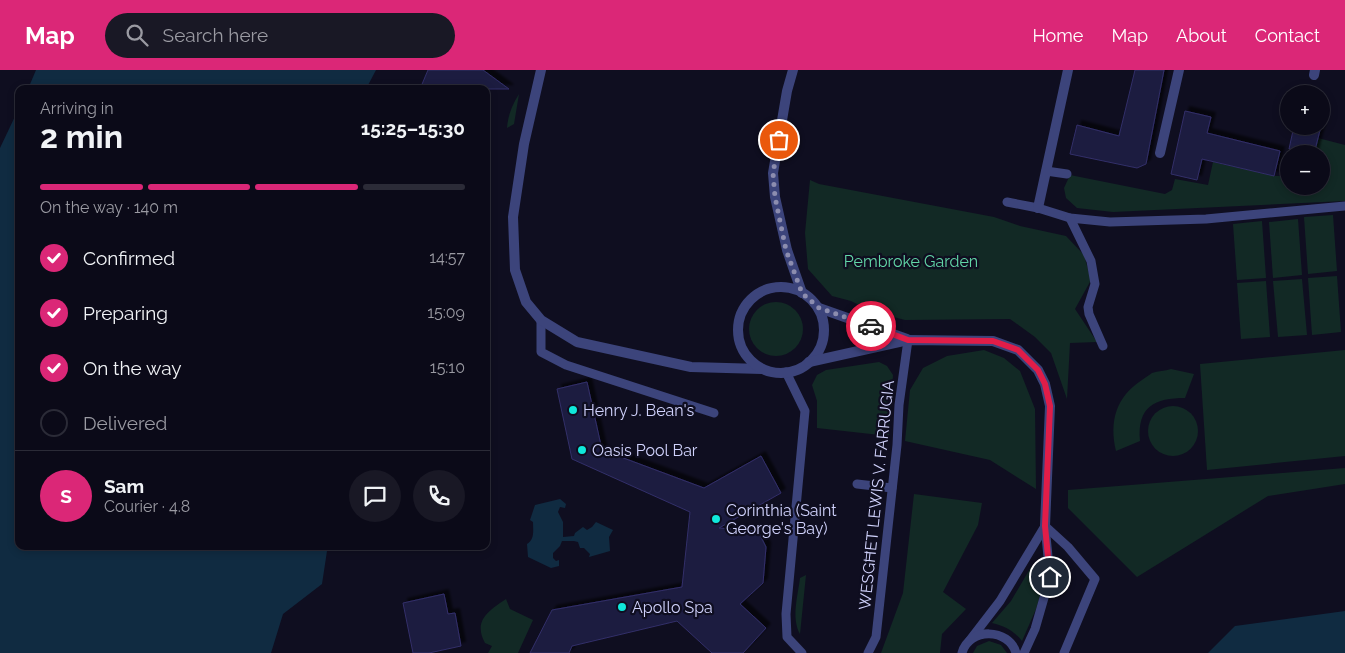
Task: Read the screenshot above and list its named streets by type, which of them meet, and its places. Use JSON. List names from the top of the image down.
{
  "streets": {
    "lane": ["WESGĦET LEWIS V. FARRUGIA"]
  },
  "parks": ["Pembroke Garden"],
  "places": [
    "Henry J. Bean's",
    "Oasis Pool Bar",
    "Corinthia (Saint George's Bay)",
    "Apollo Spa"
  ],
  "page": {
    "header": "Map",
    "search": "Search here",
    "nav": [
      "Home",
      "Map",
      "About",
      "Contact"
    ],
    "map_buttons": ["+", "−"],
    "heading": ["2 min", "Arriving in", "15:25–15:30"],
    "panel": ["Sam", "Courier · 4.8"],
    "bar": "On the way · 140 m",
    "list": [
      ["Confirmed", "14:57"],
      ["Preparing", "15:09"],
      ["On the way", "15:10"],
      "Delivered"
    ],
    "round": "S"
  }
}
